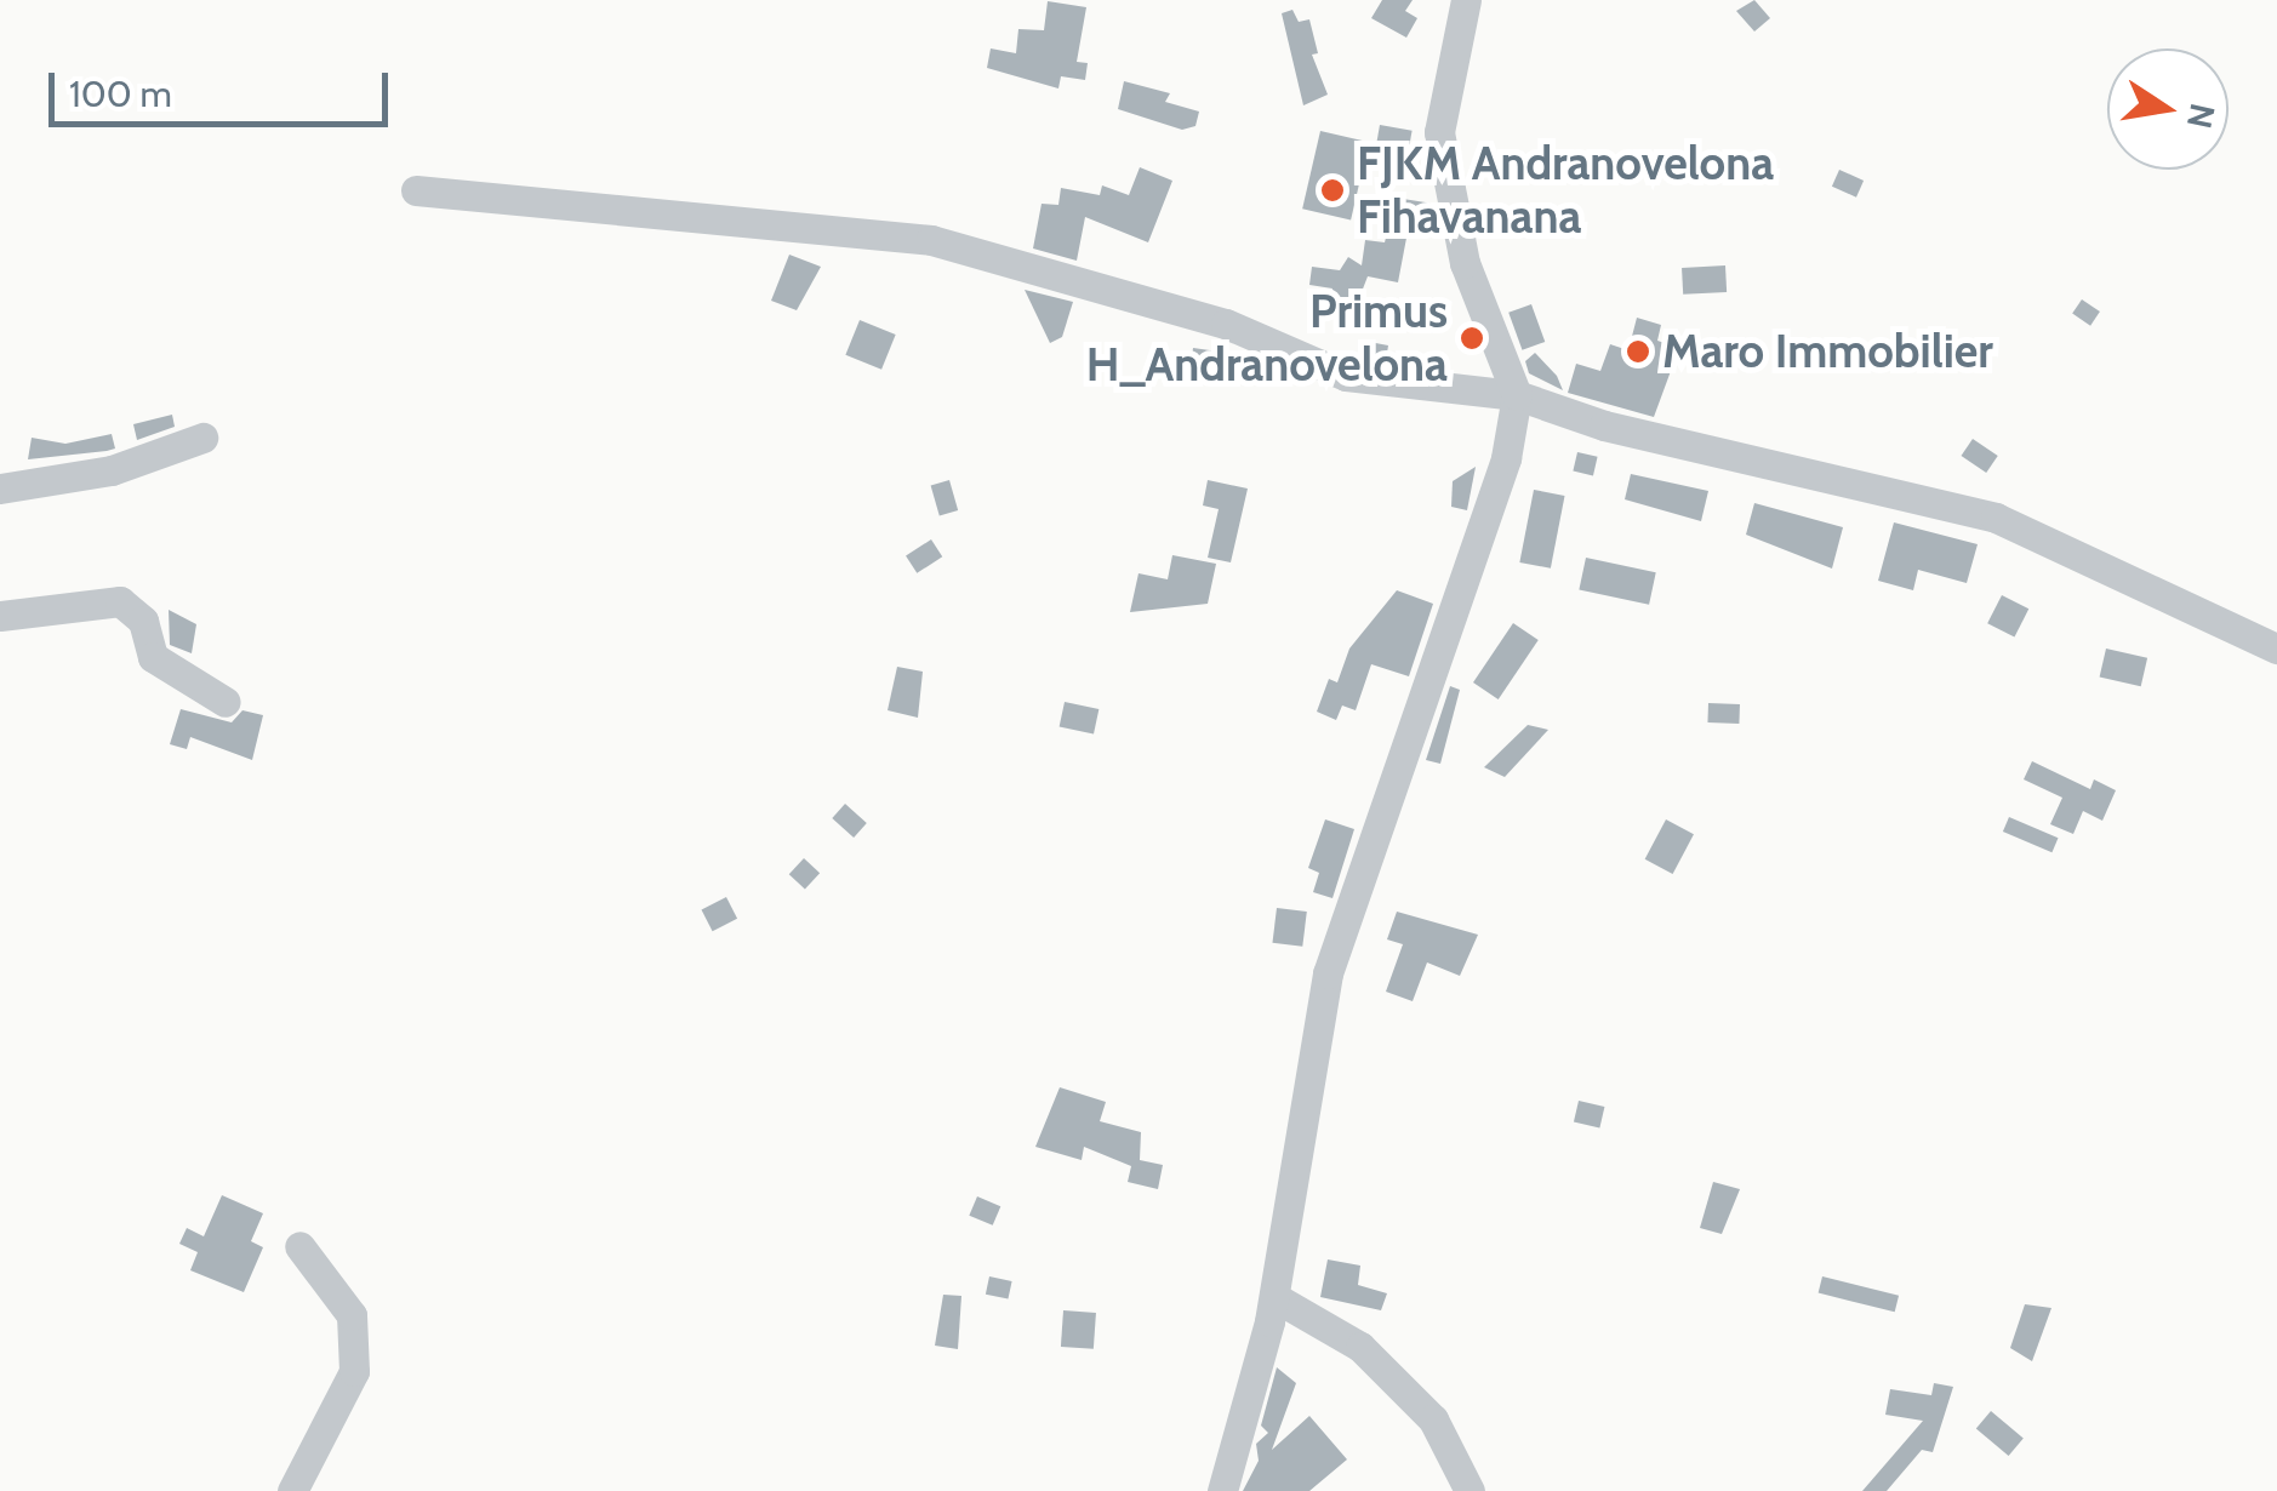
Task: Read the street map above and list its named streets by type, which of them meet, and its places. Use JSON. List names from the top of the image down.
{
  "places": ["FJKM Andranovelona Fihavanana", "Primus H_Andranovelona", "Maro Immobilier"],
  "scale_bar": "100 m",
  "north": "right"
}
